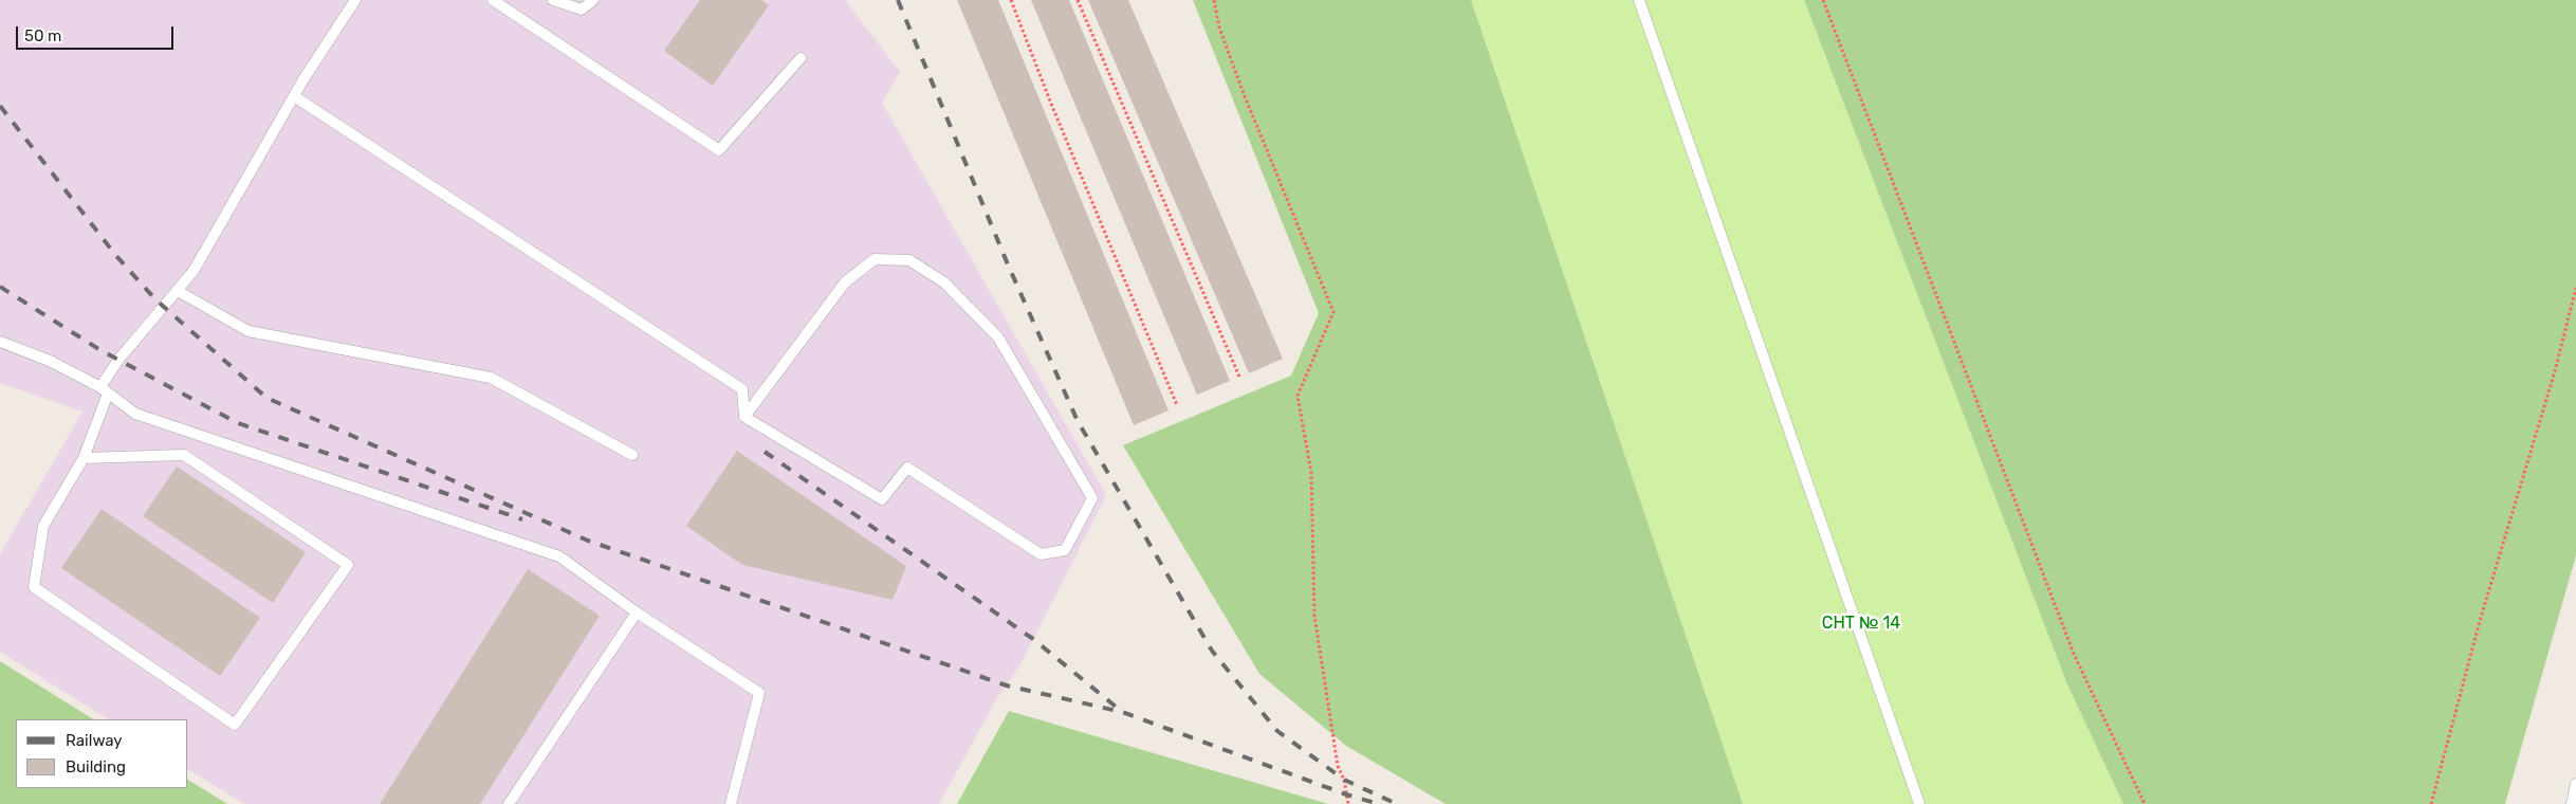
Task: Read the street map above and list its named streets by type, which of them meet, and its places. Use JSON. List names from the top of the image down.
{
  "parks": ["СНТ № 14"],
  "legend": ["Railway", "Building"],
  "scale_bar": "50 m"
}
